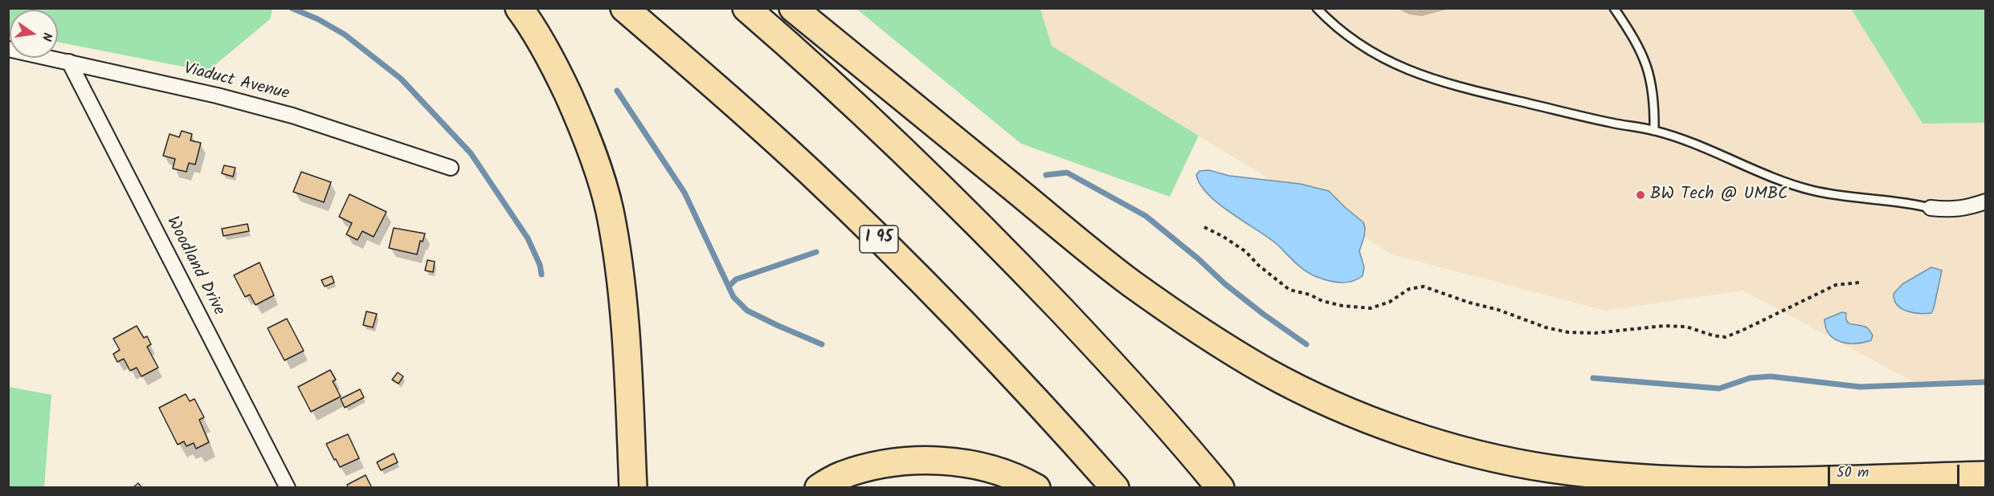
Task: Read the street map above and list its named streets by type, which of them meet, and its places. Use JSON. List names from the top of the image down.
{
  "streets": {
    "highway": ["I 95"],
    "street": ["Viaduct Avenue", "Woodland Drive"]
  },
  "crossings": [
    ["Viaduct Avenue", "Woodland Drive"]
  ],
  "places": ["BW Tech @ UMBC"],
  "scale_bar": "50 m",
  "north": "right"
}
